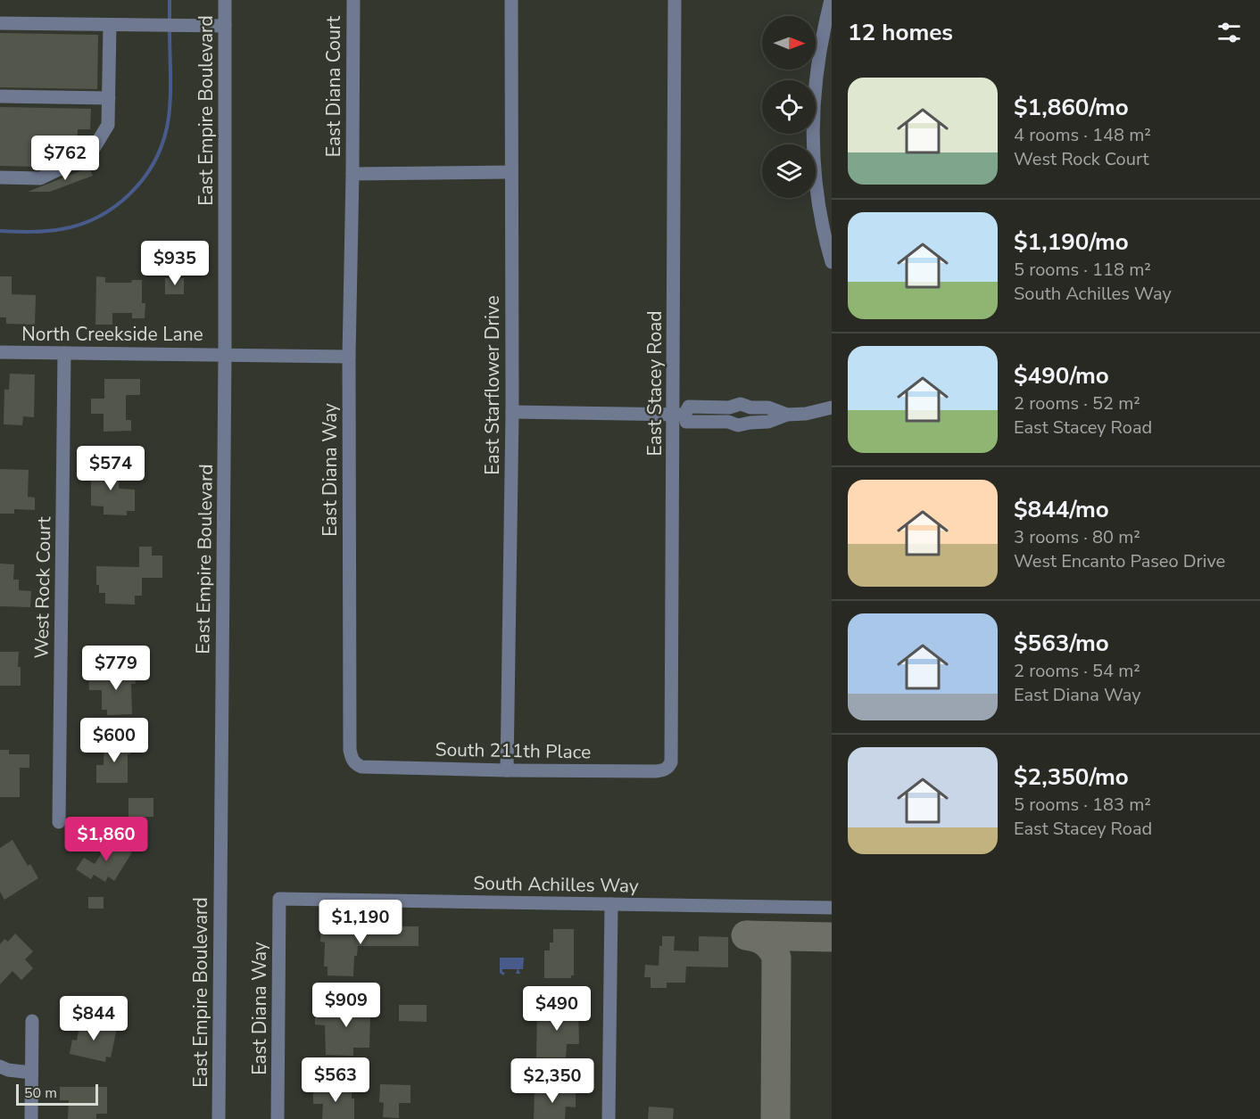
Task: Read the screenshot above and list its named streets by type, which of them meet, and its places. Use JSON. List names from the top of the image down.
{
  "streets": {
    "street": [
      "East Diana Court",
      "East Empire Boulevard",
      "North Creekside Lane",
      "East Stacey Road",
      "East Starflower Drive",
      "East Diana Way",
      "West Rock Court",
      "South 211th Place",
      "South Achilles Way"
    ]
  },
  "crossings": [
    ["East Diana Court", "East Diana Way"],
    ["East Empire Boulevard", "North Creekside Lane"],
    ["North Creekside Lane", "East Diana Way"],
    ["North Creekside Lane", "West Rock Court"],
    ["East Stacey Road", "South 211th Place"],
    ["East Starflower Drive", "South 211th Place"],
    ["East Diana Way", "South 211th Place"],
    ["East Diana Way", "South Achilles Way"]
  ],
  "scale_bar": "50 m",
  "north": "right",
  "page": {
    "heading": "12 homes",
    "list": [
      {
        "name": "$1,860/mo",
        "note": "4 rooms · 148 m² · West Rock Court"
      },
      {
        "name": "$1,190/mo",
        "note": "5 rooms · 118 m² · South Achilles Way"
      },
      {
        "name": "$490/mo",
        "note": "2 rooms · 52 m² · East Stacey Road"
      },
      {
        "name": "$844/mo",
        "note": "3 rooms · 80 m² · West Encanto Paseo Drive"
      },
      {
        "name": "$563/mo",
        "note": "2 rooms · 54 m² · East Diana Way"
      },
      {
        "name": "$2,350/mo",
        "note": "5 rooms · 183 m² · East Stacey Road"
      }
    ],
    "price": [
      "$762",
      "$935",
      "$574",
      "$779",
      "$600",
      "$1,860",
      "$1,190",
      "$909",
      "$490",
      "$844",
      "$563",
      "$2,350"
    ],
    "scale": "50 m"
  }
}
